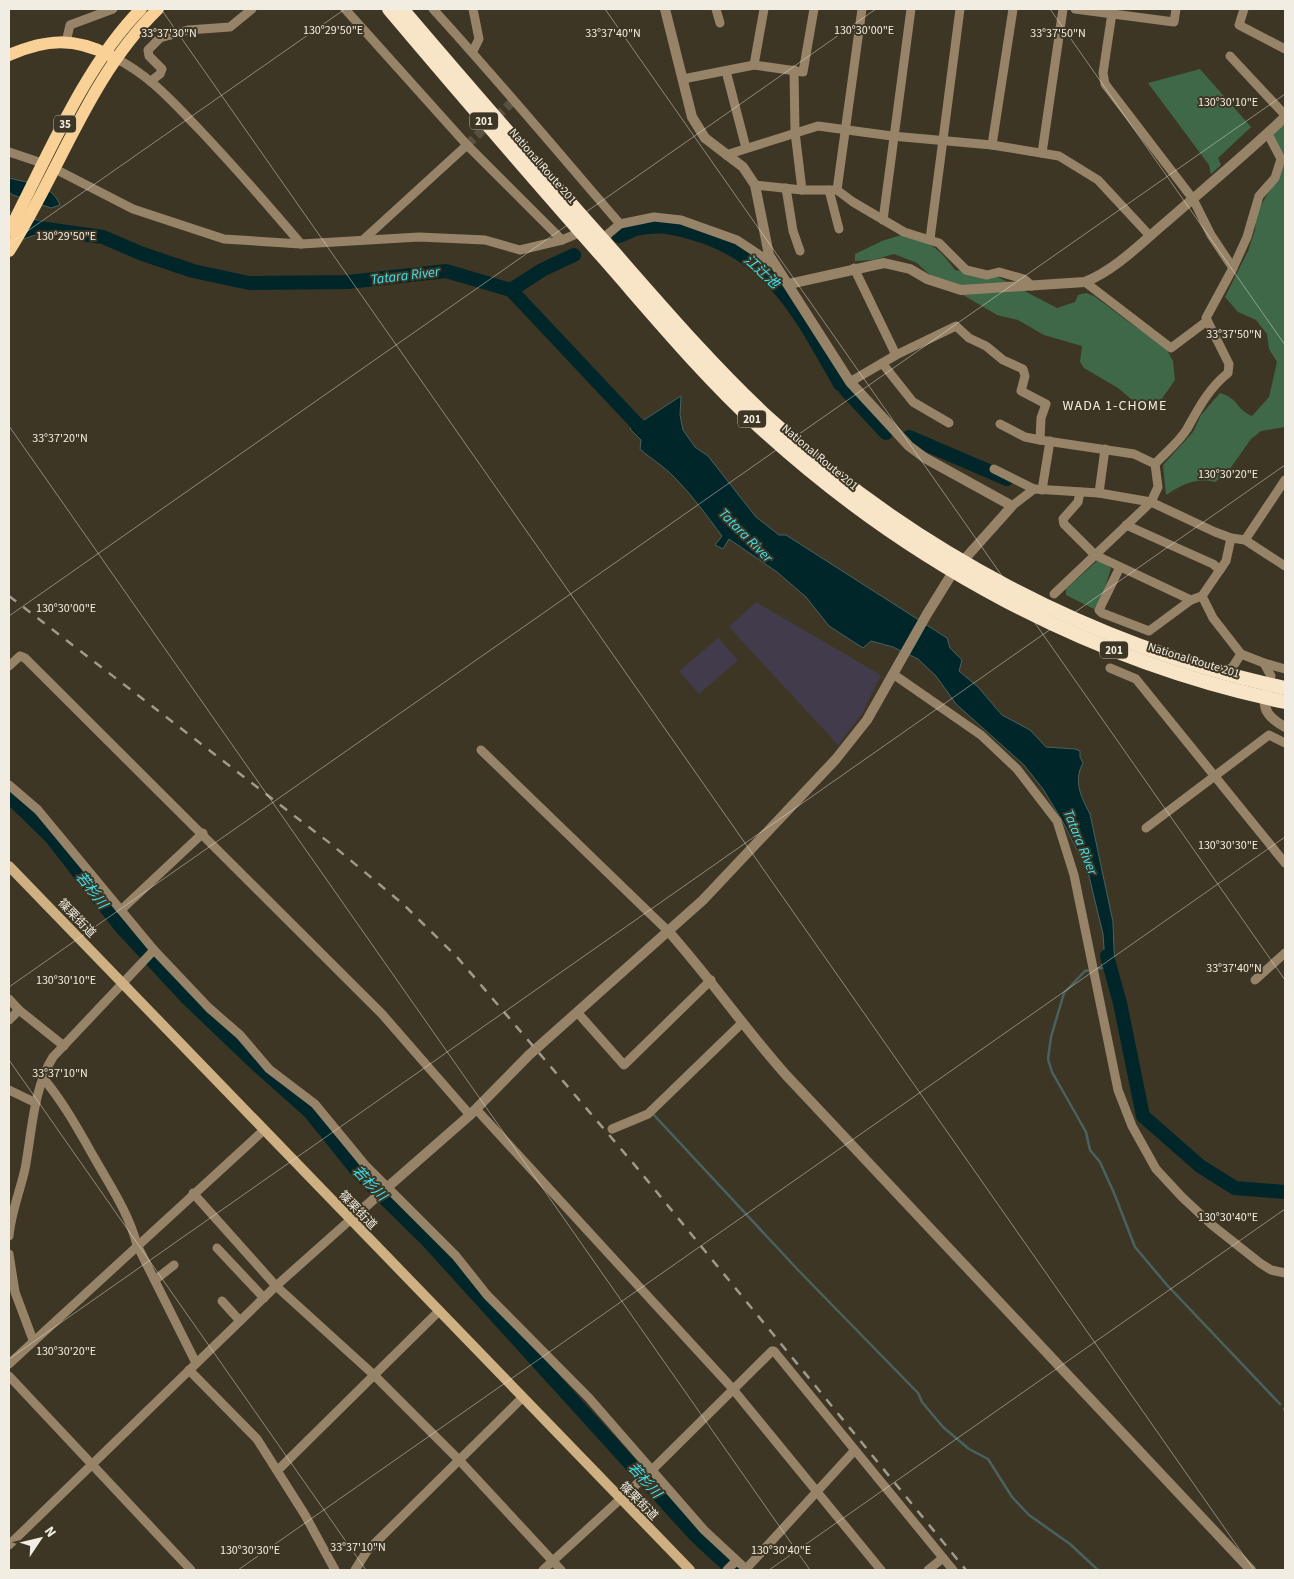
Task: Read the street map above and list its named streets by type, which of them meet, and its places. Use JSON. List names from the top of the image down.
{
  "streets": {
    "highway": ["201", "National Route 201"],
    "main road": ["35", "篠栗街道"]
  },
  "crossings": [
    ["201", "National Route 201"]
  ],
  "districts": ["WADA 1-CHOME"],
  "water": ["江辻池", "Tatara River", "若杉川"],
  "north": "top right",
  "coordinates": [
    "130°29'50\"E",
    "130°30'00\"E",
    "33°37'30\"N",
    "33°37'40\"N",
    "33°37'50\"N",
    "130°30'10\"E",
    "33°37'20\"N",
    "130°30'20\"E",
    "130°30'30\"E",
    "33°37'10\"N",
    "130°30'40\"E"
  ]
}
